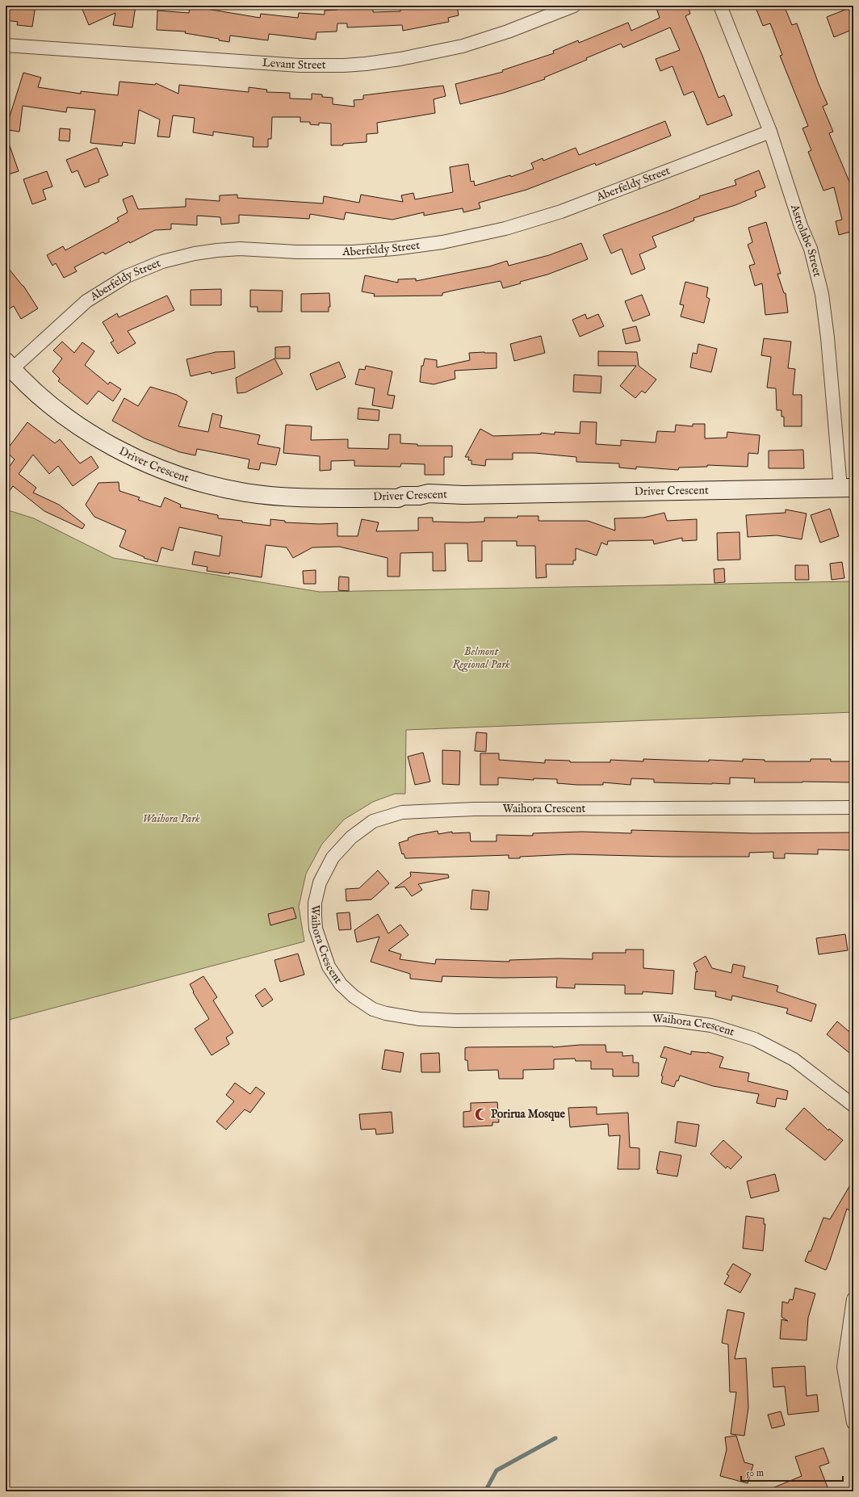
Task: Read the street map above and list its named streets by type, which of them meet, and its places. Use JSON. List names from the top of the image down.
{
  "streets": {
    "street": [
      "Levant Street",
      "Aberfeldy Street",
      "Astrolabe Street",
      "Driver Crescent",
      "Waihora Crescent"
    ]
  },
  "crossings": [
    ["Aberfeldy Street", "Astrolabe Street"],
    ["Aberfeldy Street", "Driver Crescent"],
    ["Astrolabe Street", "Driver Crescent"]
  ],
  "parks": ["Belmont Regional Park", "Waihora Park"],
  "places": {
    "mosque": ["Porirua Mosque"]
  },
  "scale_bar": "50 m"
}
